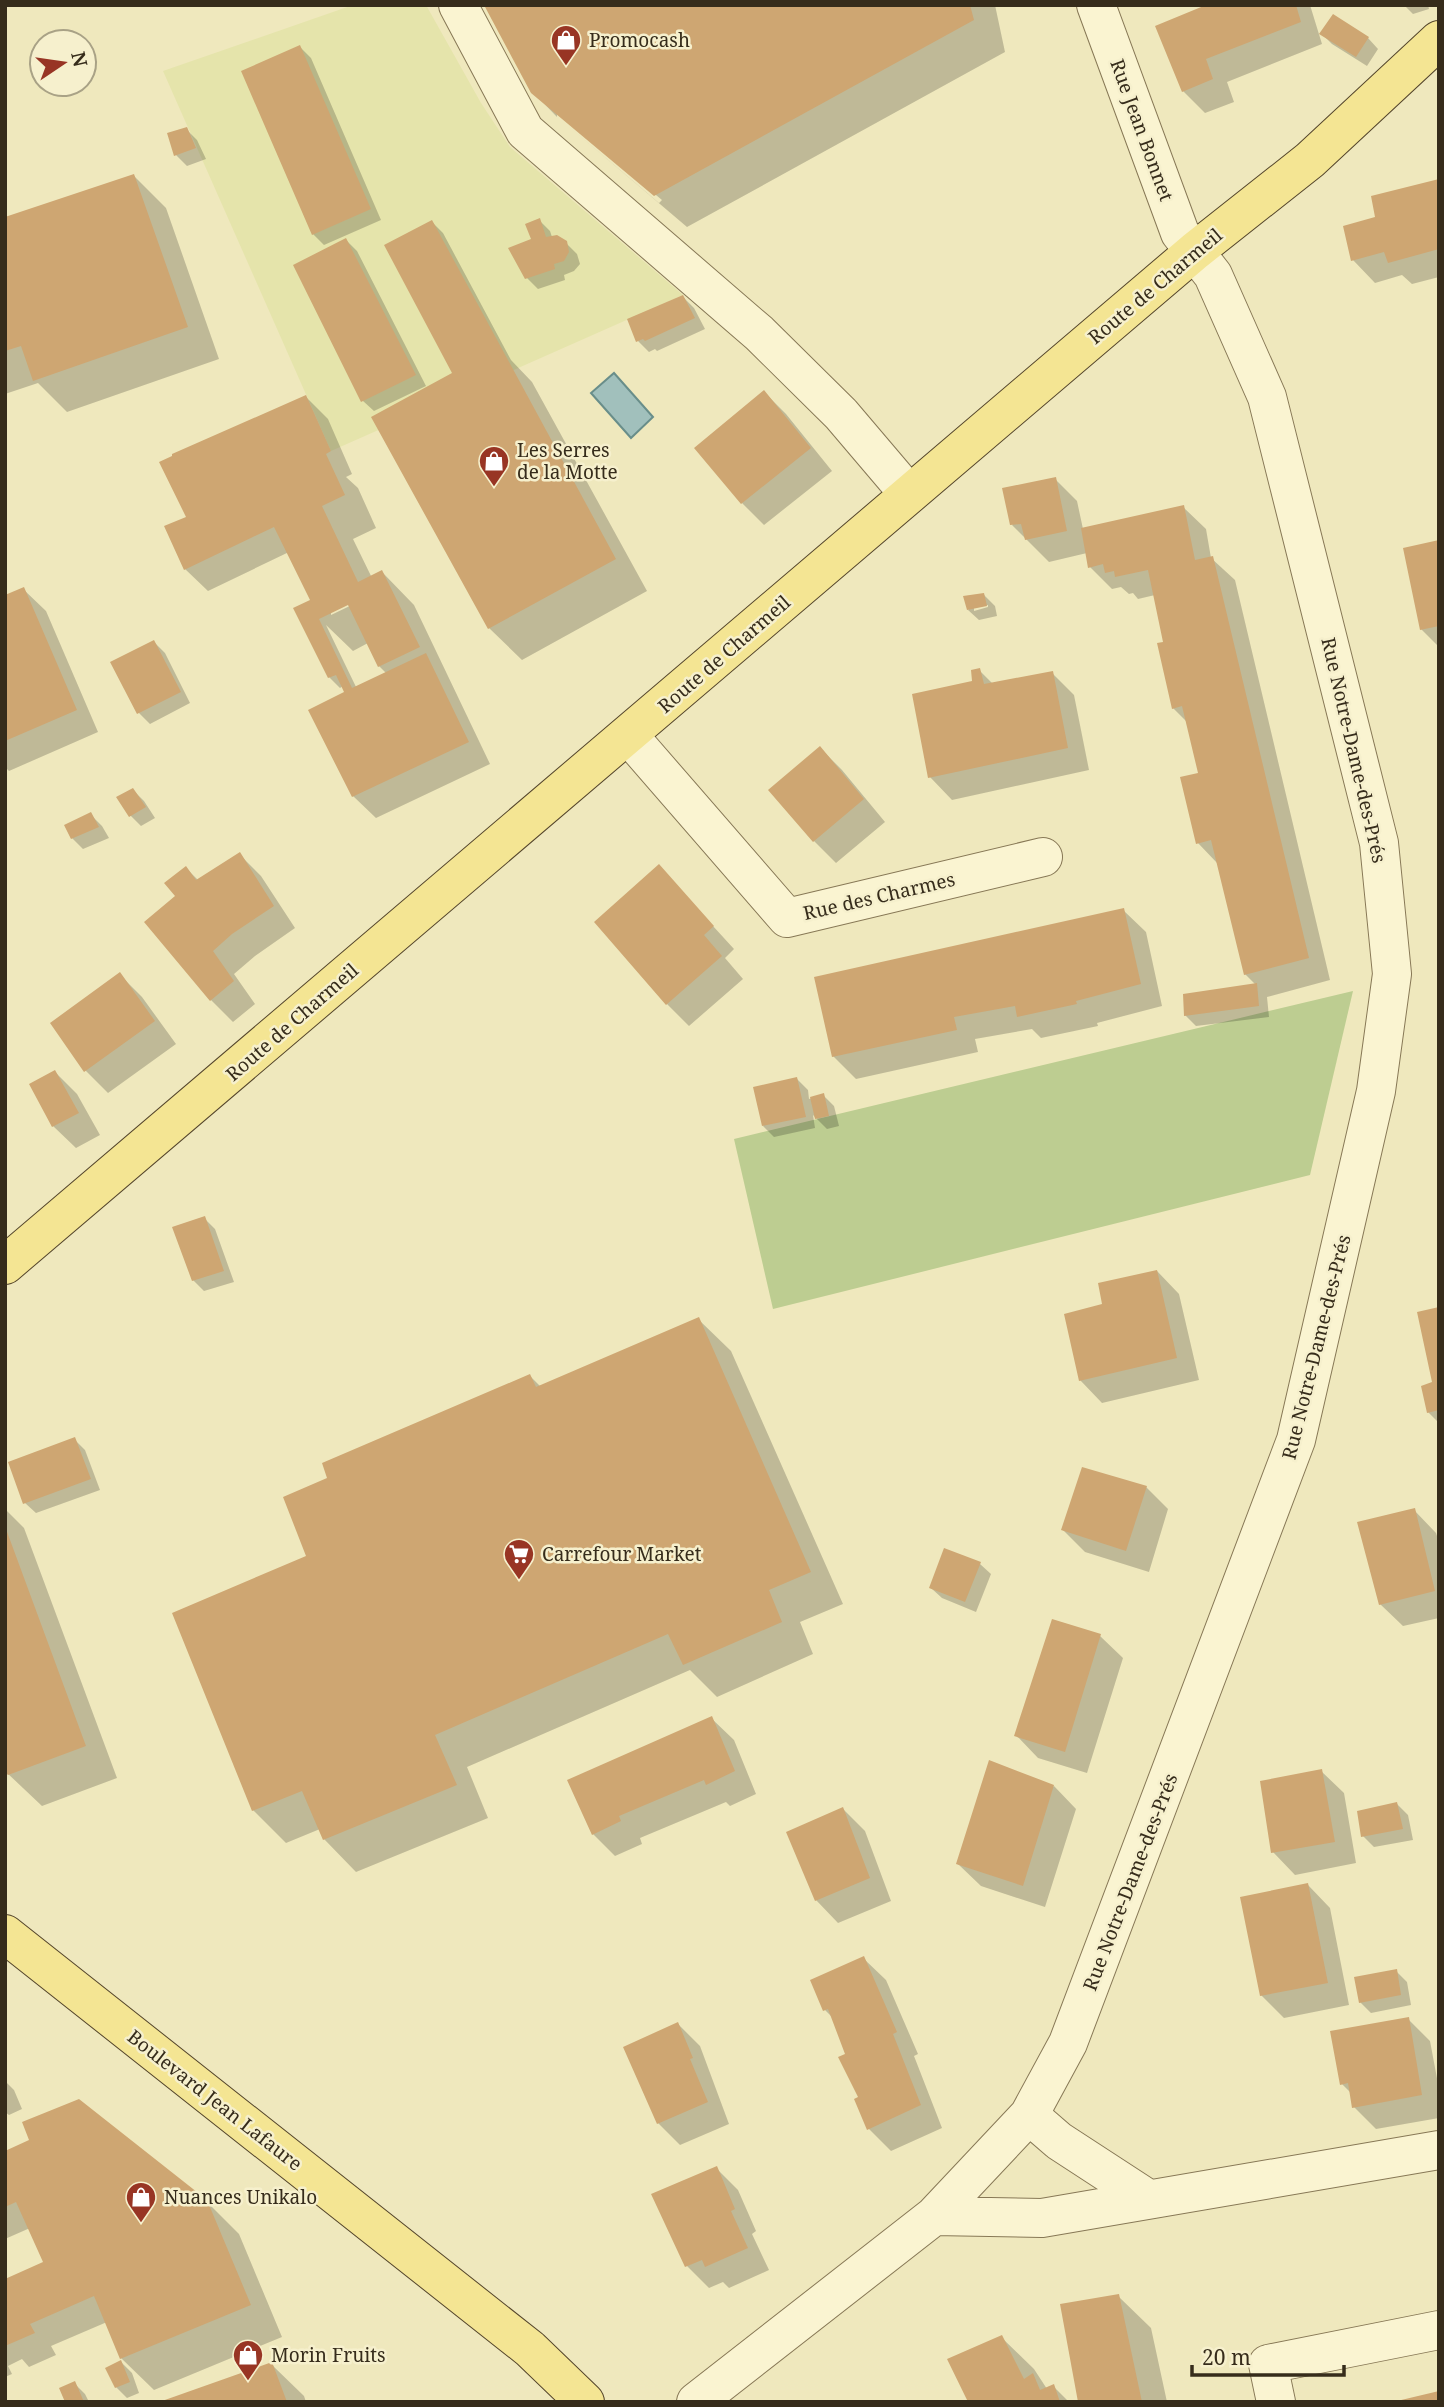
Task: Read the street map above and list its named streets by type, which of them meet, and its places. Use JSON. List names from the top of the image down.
{
  "streets": {
    "main road": ["Route de Charmeil", "Boulevard Jean Lafaure"],
    "street": ["Rue Jean Bonnet", "Rue Notre-Dame-des-Prés", "Rue des Charmes"]
  },
  "crossings": [
    ["Rue Jean Bonnet", "Route de Charmeil"],
    ["Rue Jean Bonnet", "Rue Notre-Dame-des-Prés"],
    ["Route de Charmeil", "Rue Notre-Dame-des-Prés"],
    ["Route de Charmeil", "Rue des Charmes"]
  ],
  "places": {
    "shop": [
      "Promocash",
      "Les Serres de la Motte",
      "Nuances Unikalo",
      "Morin Fruits"
    ],
    "supermarket": ["Carrefour Market"]
  },
  "scale_bar": "20 m",
  "north": "right"
}
